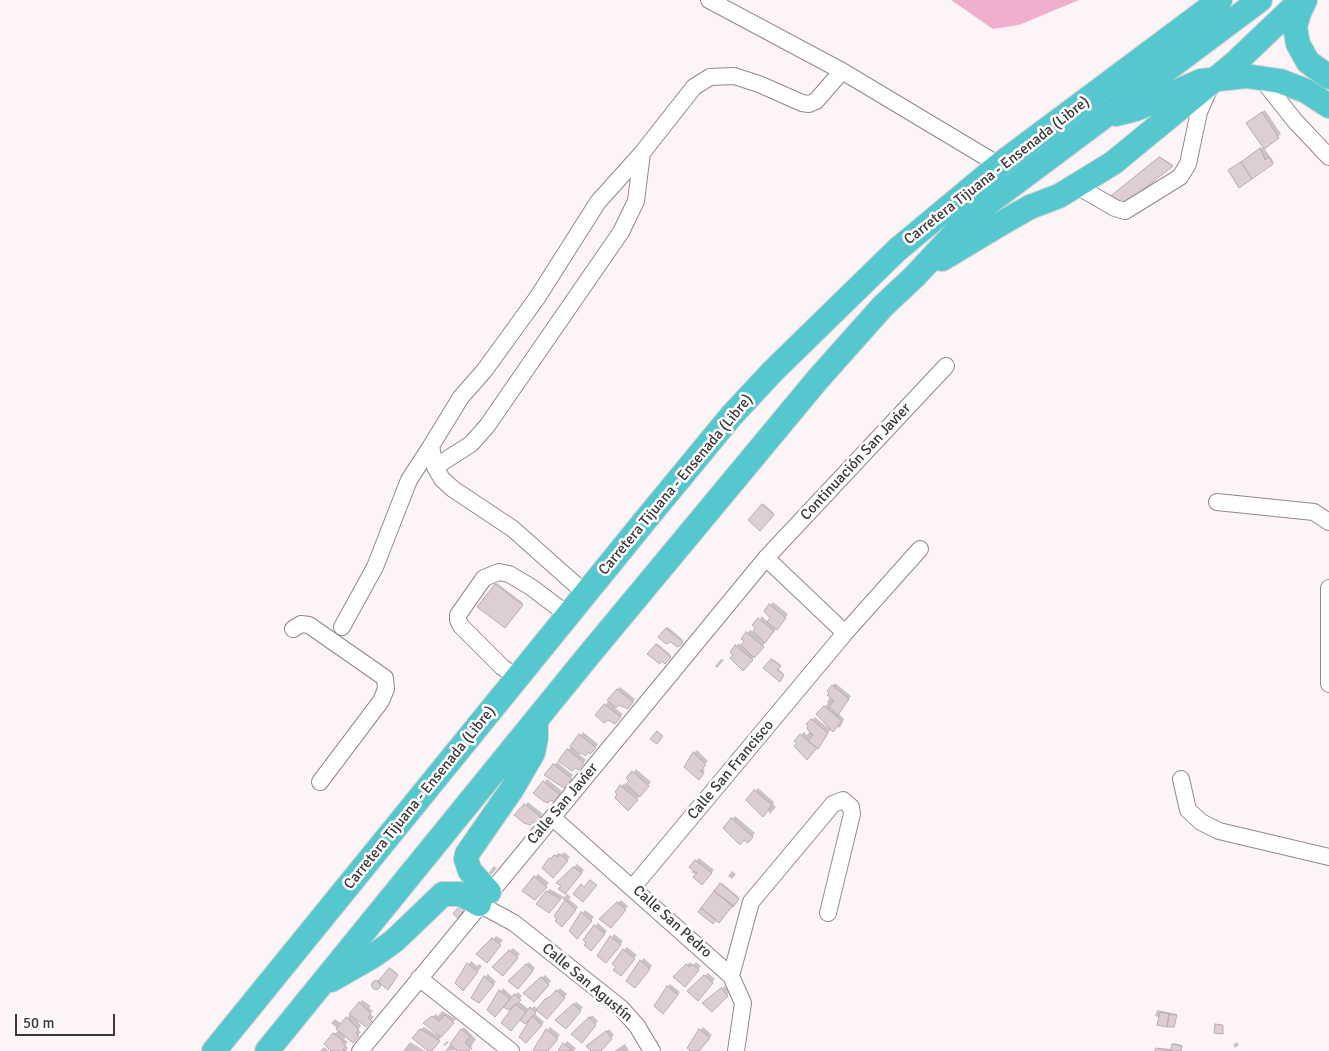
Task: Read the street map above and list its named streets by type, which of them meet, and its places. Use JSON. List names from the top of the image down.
{
  "streets": {
    "highway": ["Carretera Tijuana - Ensenada (Libre)"],
    "street": [
      "Continuación San Javier",
      "Calle San Francisco",
      "Calle San Javier",
      "Calle San Pedro",
      "Calle San Agustín"
    ]
  },
  "crossings": [
    ["Continuación San Javier", "Calle San Javier"],
    ["Calle San Francisco", "Calle San Pedro"],
    ["Calle San Javier", "Calle San Pedro"],
    ["Calle San Javier", "Calle San Agustín"]
  ],
  "scale_bar": "50 m"
}
